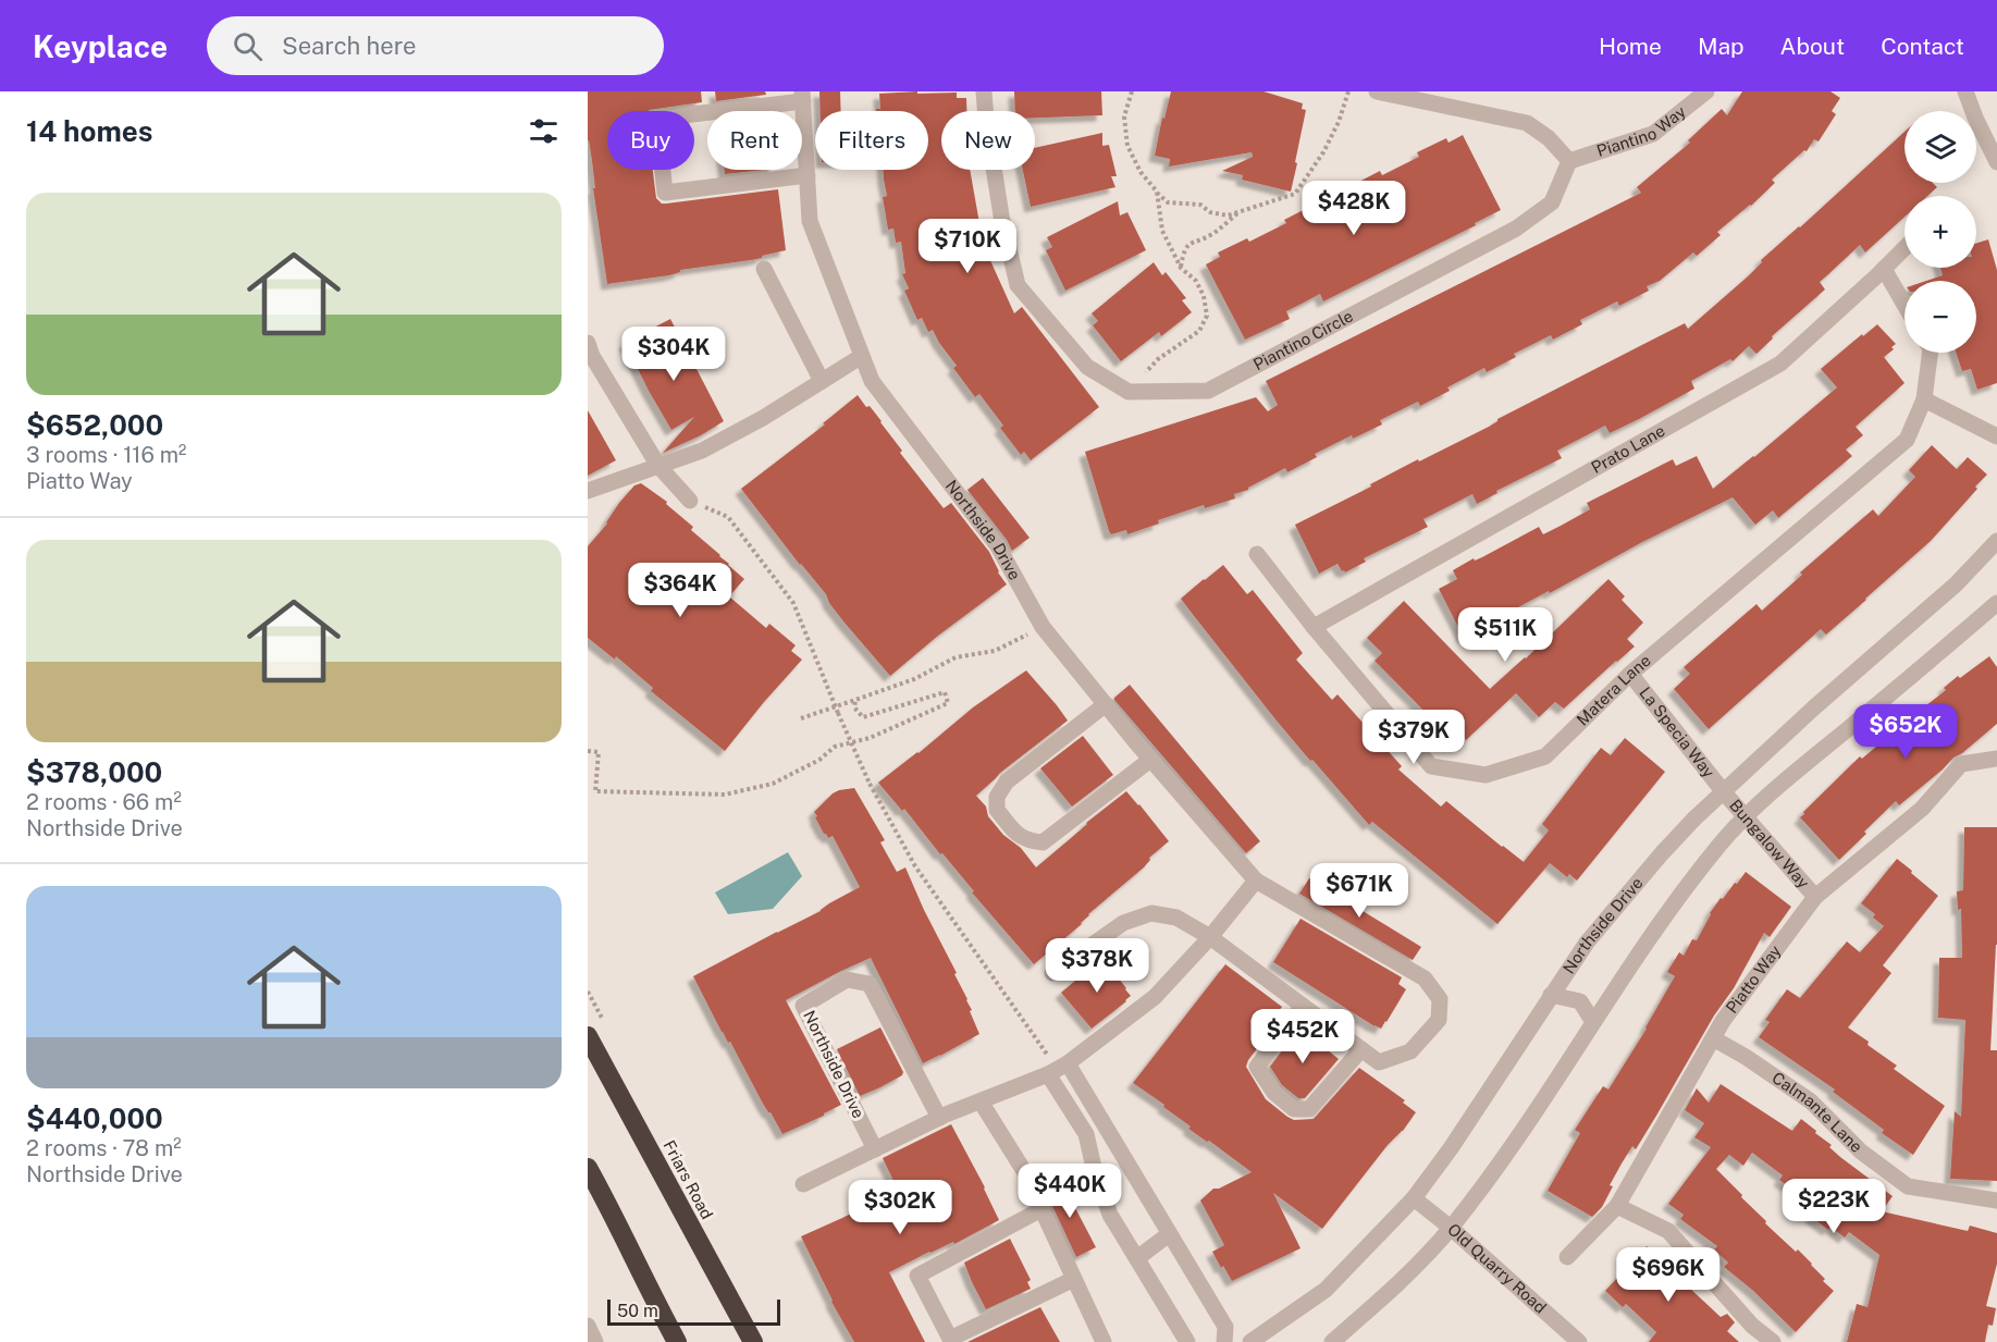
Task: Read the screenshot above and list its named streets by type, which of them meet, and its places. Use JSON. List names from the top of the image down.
{
  "streets": {
    "highway": ["Friars Road"],
    "street": [
      "Piantino Way",
      "Piantino Circle",
      "Prato Lane",
      "Northside Drive",
      "Matera Lane",
      "La Specia Way",
      "Bungalow Way",
      "Piatto Way",
      "Calmante Lane",
      "Old Quarry Road"
    ]
  },
  "crossings": [
    ["Piantino Way", "Piantino Circle"],
    ["Prato Lane", "Matera Lane"],
    ["Northside Drive", "La Specia Way"],
    ["Northside Drive", "Bungalow Way"],
    ["Northside Drive", "Old Quarry Road"],
    ["Matera Lane", "La Specia Way"],
    ["La Specia Way", "Bungalow Way"],
    ["Bungalow Way", "Piatto Way"],
    ["Piatto Way", "Calmante Lane"]
  ],
  "scale_bar": "50 m",
  "page": {
    "header": "Keyplace",
    "search": "Search here",
    "nav": [
      "Home",
      "Map",
      "About",
      "Contact"
    ],
    "heading": "14 homes",
    "map_buttons": ["+", "−"],
    "chip": [
      "Buy",
      "Rent",
      "Filters",
      "New"
    ],
    "list": [
      {
        "name": "$652,000",
        "note": "3 rooms · 116 m² · Piatto Way"
      },
      {
        "name": "$378,000",
        "note": "2 rooms · 66 m² · Northside Drive"
      },
      {
        "name": "$440,000",
        "note": "2 rooms · 78 m² · Northside Drive"
      }
    ],
    "price": [
      "$428K",
      "$710K",
      "$304K",
      "$364K",
      "$511K",
      "$652K",
      "$379K",
      "$671K",
      "$378K",
      "$452K",
      "$440K",
      "$223K",
      "$302K",
      "$696K"
    ],
    "scale": "50 m"
  }
}
